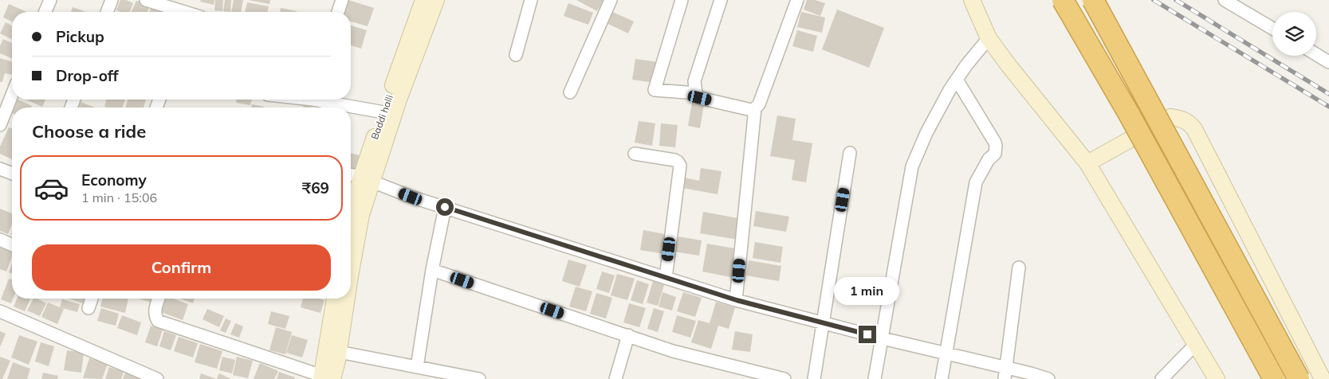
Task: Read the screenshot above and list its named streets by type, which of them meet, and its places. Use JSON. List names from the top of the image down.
{
  "streets": {
    "street": ["Baddi halli"]
  },
  "page": {
    "banner": ["Pickup", "Drop-off"],
    "heading": "Choose a ride",
    "list": [
      {
        "name": "Economy",
        "note": "1 min · 15:06",
        "value": "₹69"
      }
    ],
    "buttons": "Confirm",
    "bubble": "1 min"
  }
}
